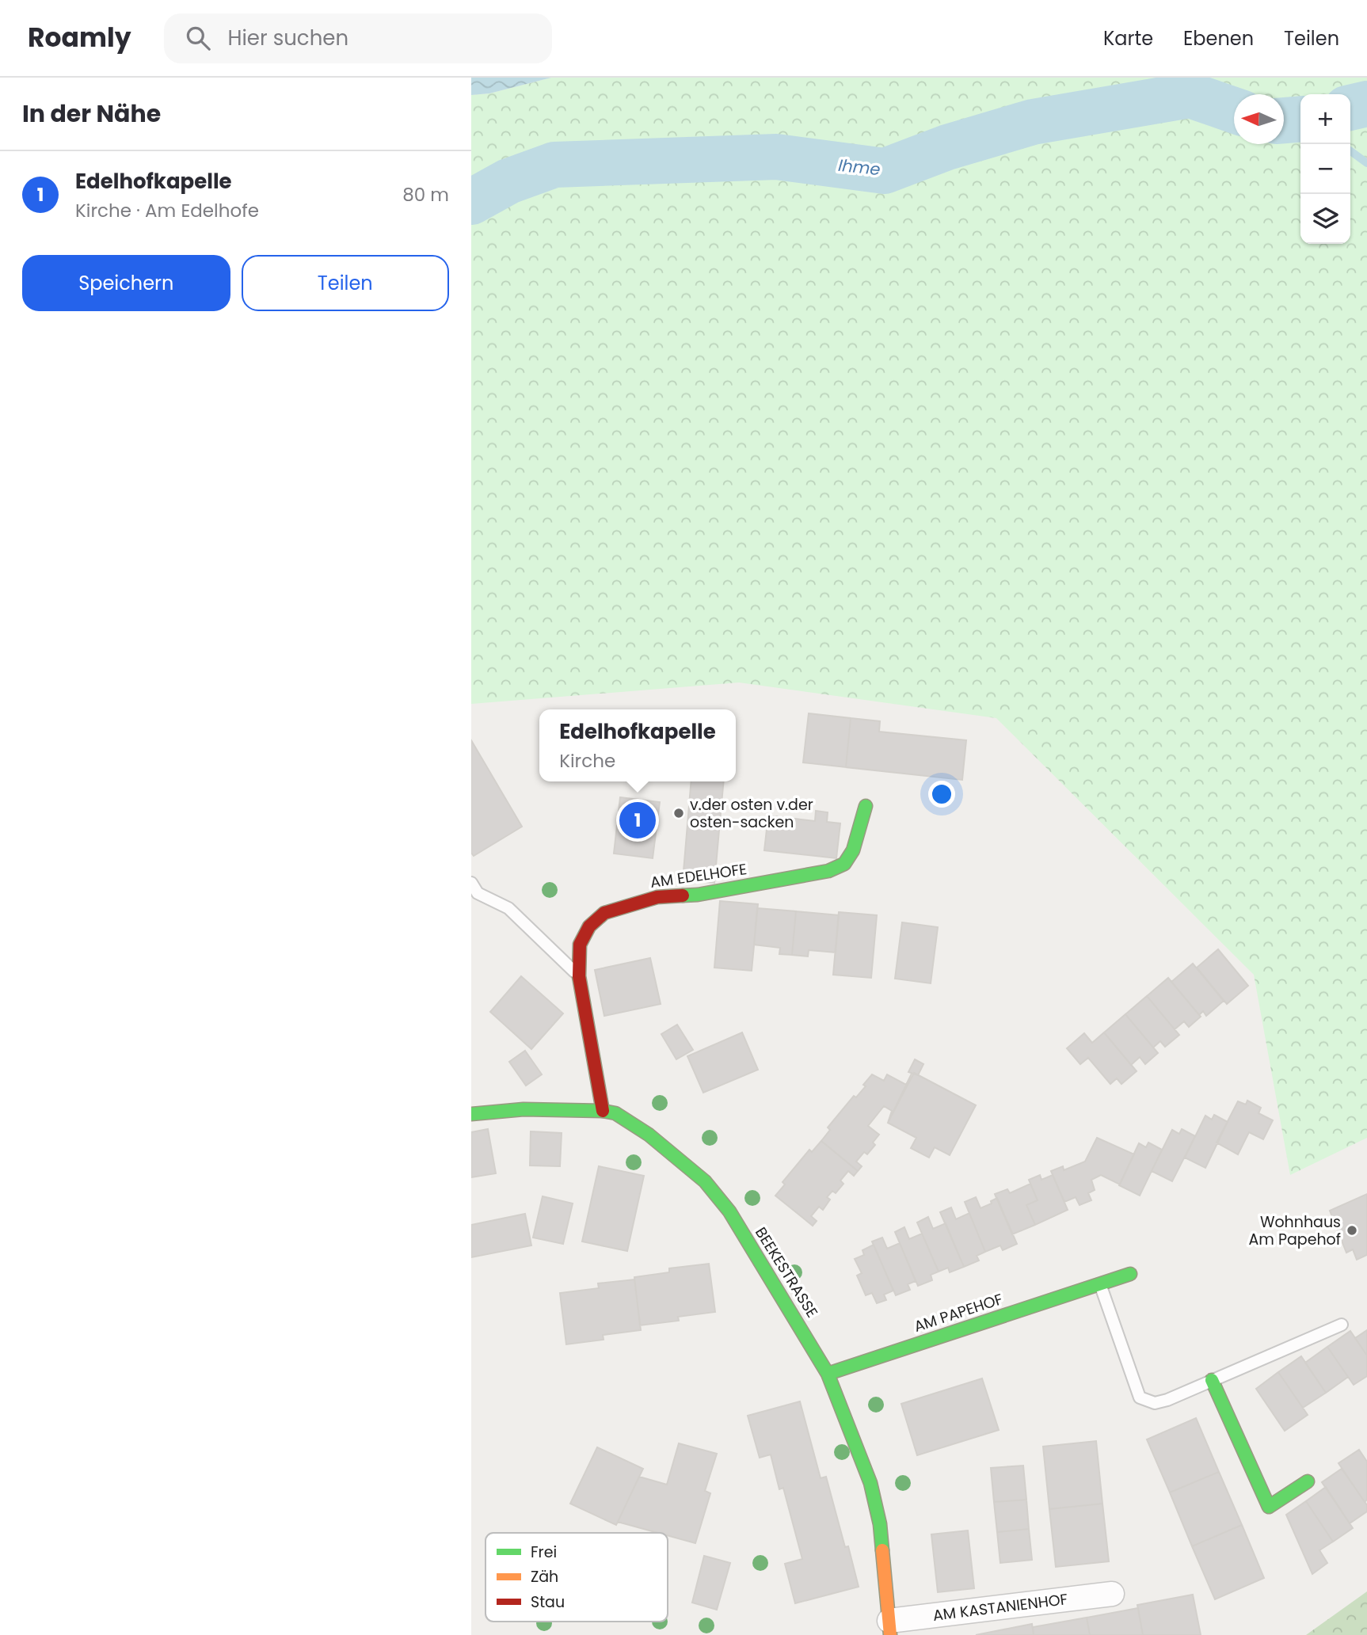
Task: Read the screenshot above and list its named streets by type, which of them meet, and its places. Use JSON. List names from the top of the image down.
{
  "streets": {
    "street": [
      "AM EDELHOFE",
      "BEEKESTRASSE",
      "AM PAPEHOF",
      "AM KASTANIENHOF"
    ]
  },
  "crossings": [
    ["AM EDELHOFE", "BEEKESTRASSE"],
    ["BEEKESTRASSE", "AM PAPEHOF"],
    ["BEEKESTRASSE", "AM KASTANIENHOF"]
  ],
  "water": ["Ihme"],
  "places": ["v.der osten v.der osten-sacken", "Wohnhaus Am Papehof"],
  "legend": ["Frei", "Zäh", "Stau"],
  "north": "left",
  "page": {
    "header": "Roamly",
    "search": "Hier suchen",
    "nav": ["Karte", "Ebenen", "Teilen"],
    "heading": "In der Nähe",
    "map_buttons": ["+", "−"],
    "list": [
      {
        "mark": "1",
        "name": "Edelhofkapelle",
        "note": "Kirche · Am Edelhofe",
        "value": "80 m"
      }
    ],
    "buttons": ["Speichern", "Teilen"],
    "popup": ["Edelhofkapelle", "Kirche"],
    "pins": "1"
  }
}
